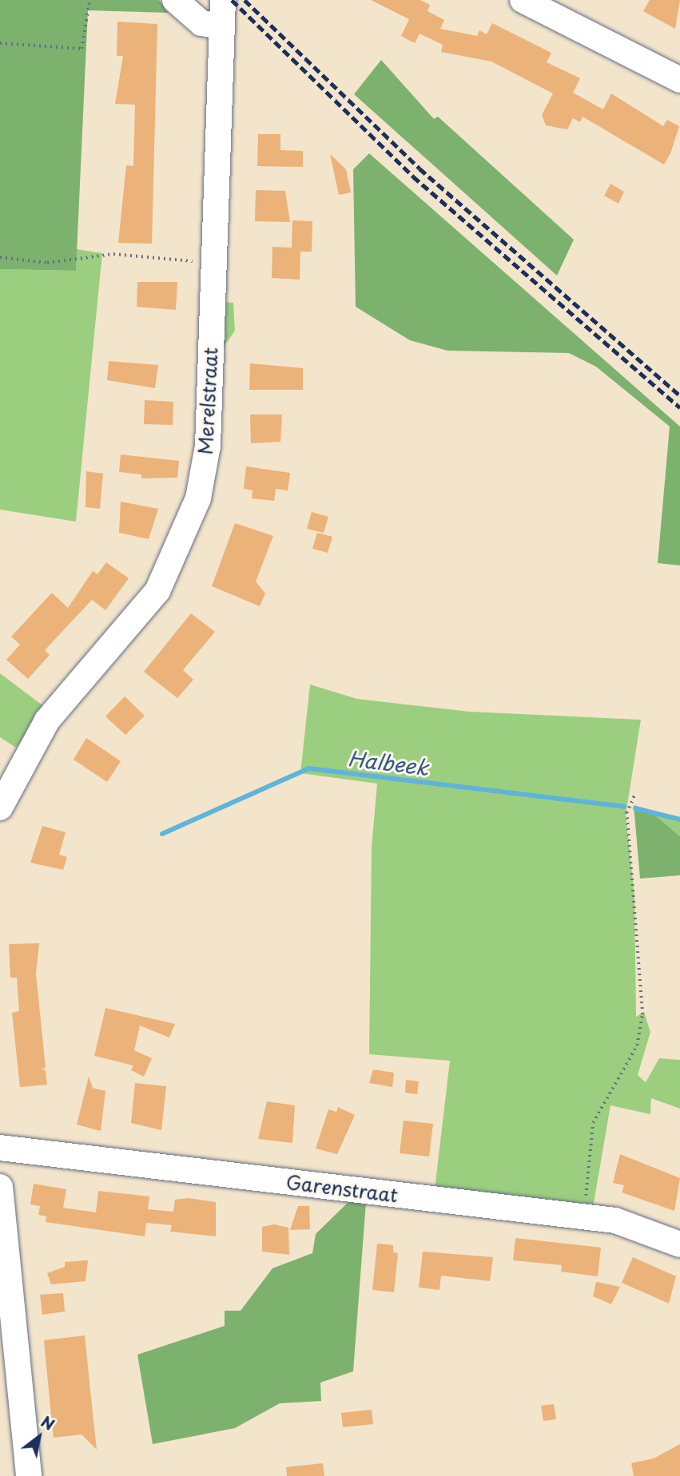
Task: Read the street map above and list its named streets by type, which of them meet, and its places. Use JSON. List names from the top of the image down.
{
  "streets": {
    "street": ["Merelstraat", "Garenstraat"]
  },
  "water": ["Halbeek"],
  "north": "top right"
}
